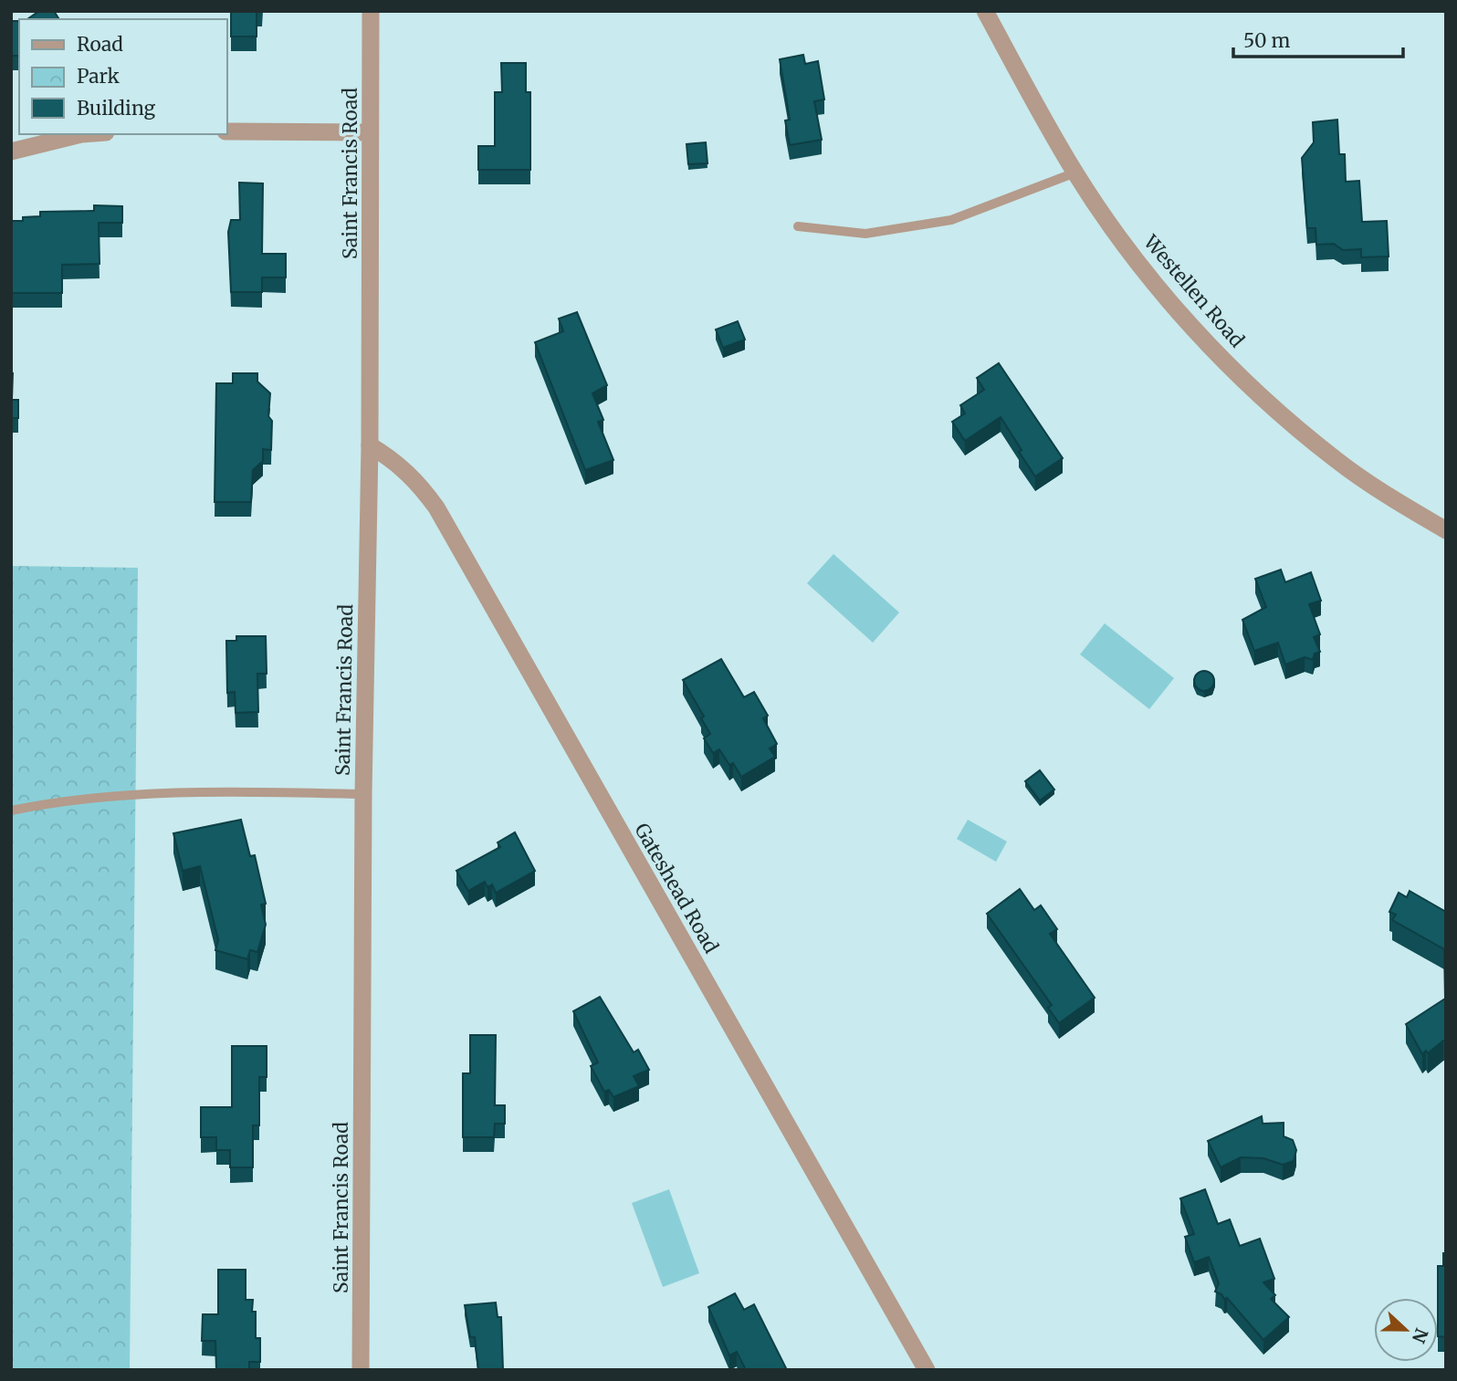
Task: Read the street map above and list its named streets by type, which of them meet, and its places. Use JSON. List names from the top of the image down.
{
  "streets": {
    "street": ["Saint Francis Road", "Westellen Road", "Gateshead Road"]
  },
  "crossings": [
    ["Saint Francis Road", "Gateshead Road"]
  ],
  "legend": ["Road", "Park", "Building"],
  "scale_bar": "50 m",
  "north": "right"
}
